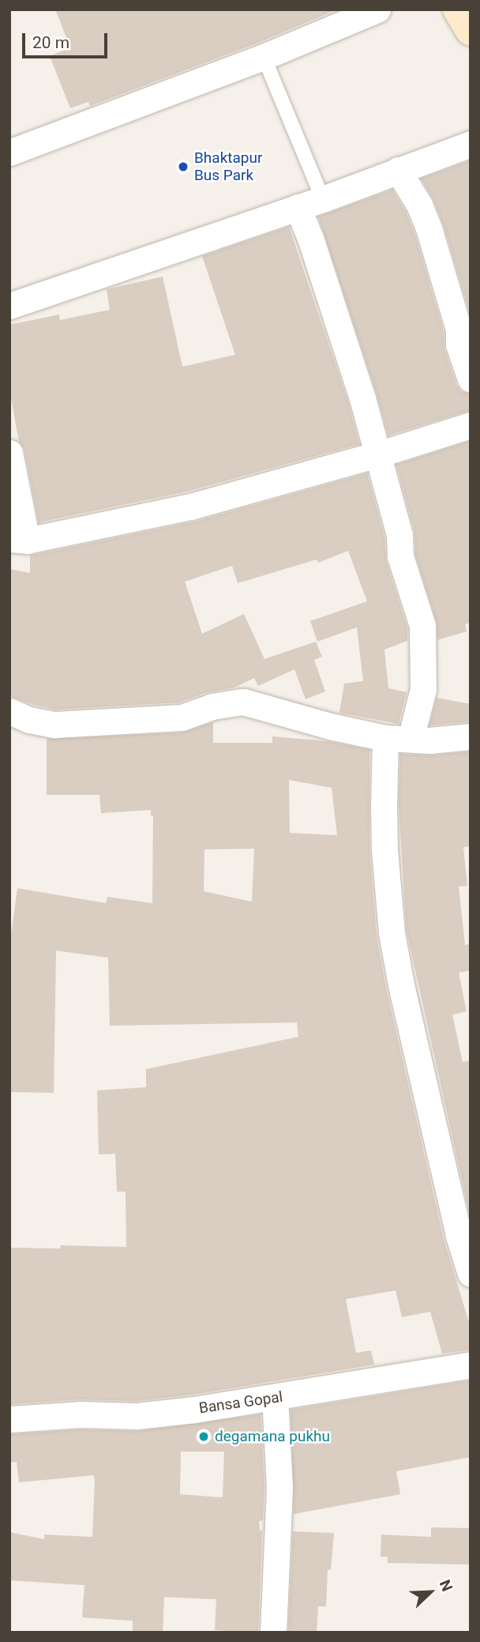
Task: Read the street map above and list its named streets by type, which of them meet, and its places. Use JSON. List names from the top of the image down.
{
  "streets": {
    "street": ["Bansa Gopal"]
  },
  "places": ["Bhaktapur Bus Park", "degamana pukhu"],
  "scale_bar": "20 m",
  "north": "top right"
}
